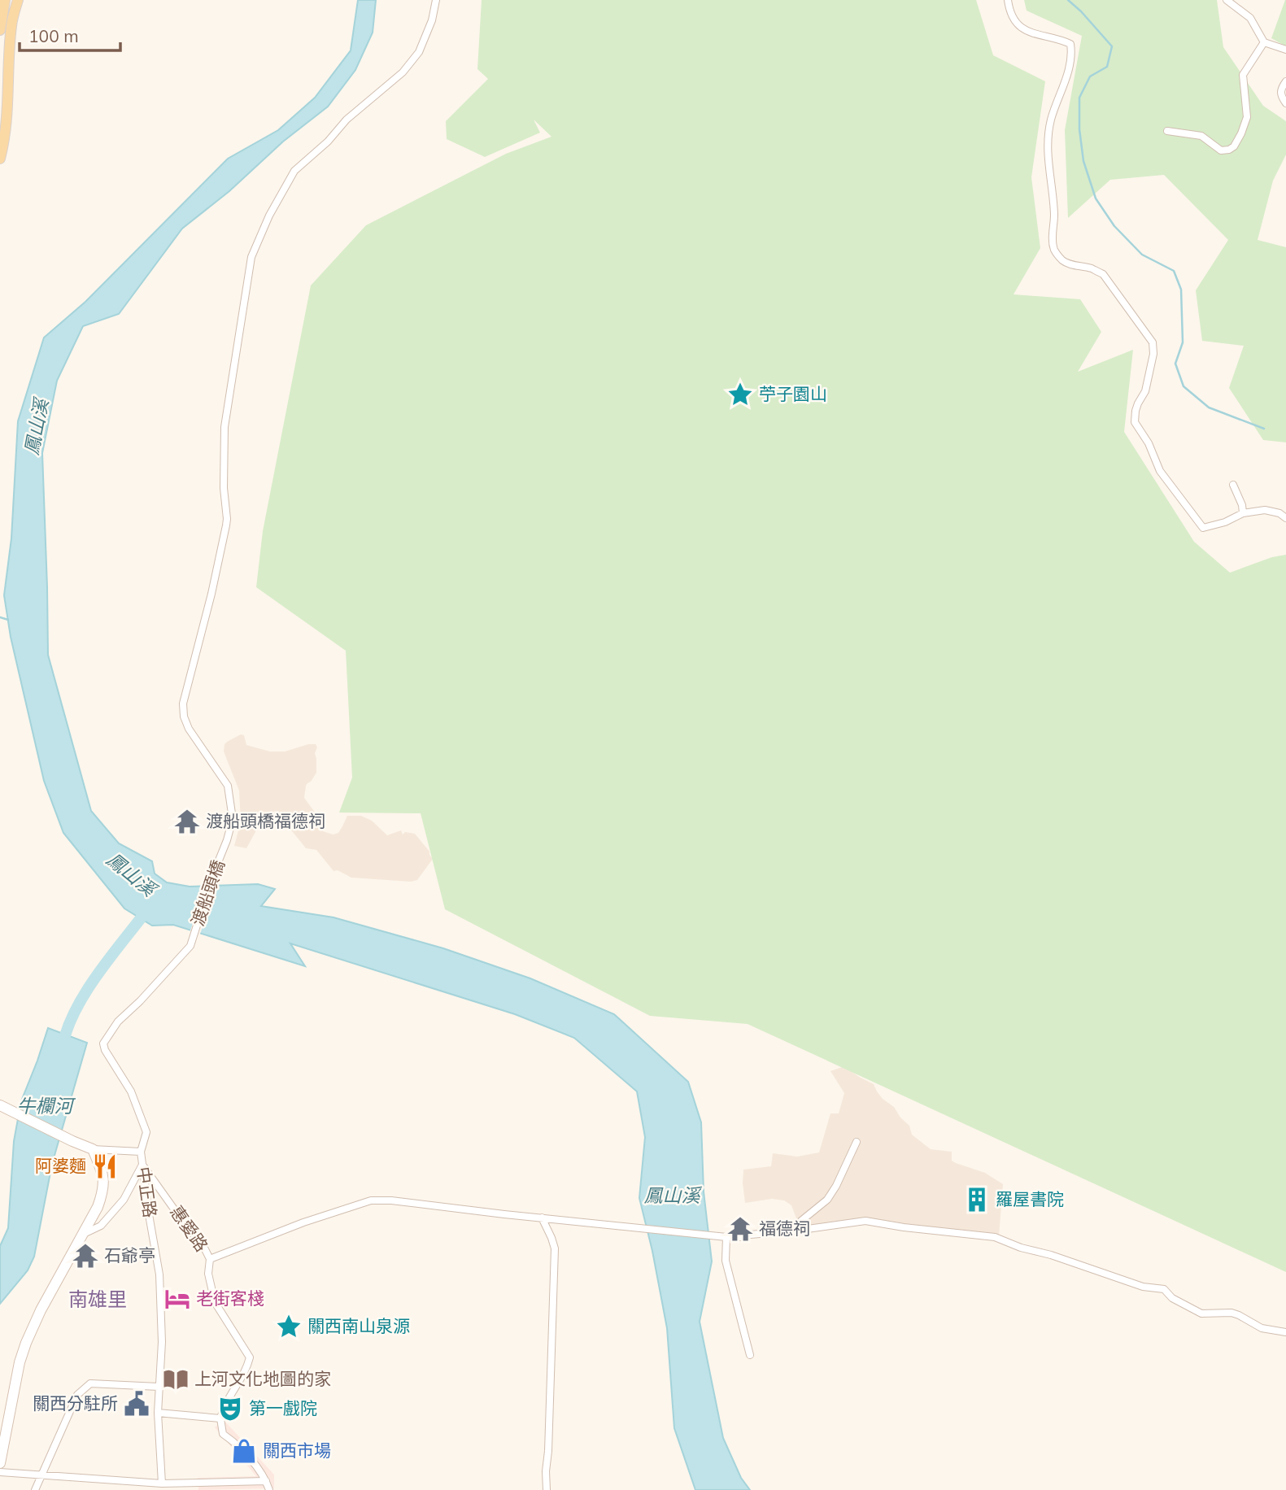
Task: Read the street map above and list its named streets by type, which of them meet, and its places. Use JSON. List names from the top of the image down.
{
  "streets": {
    "street": ["渡船頭橋", "中正路", "惠愛路"]
  },
  "crossings": [
    ["渡船頭橋", "中正路"],
    ["中正路", "惠愛路"]
  ],
  "districts": ["南雄里"],
  "water": ["鳳山溪", "牛欄河"],
  "places": {
    "place": ["苧子園山", "關西南山泉源"],
    "temple": ["渡船頭橋福德祠", "福德祠", "石爺亭"],
    "restaurant": ["阿婆麵"],
    "building": ["羅屋書院"],
    "hotel": ["老街客棧"],
    "library": ["上河文化地圖的家"],
    "public building": ["關西分駐所"],
    "theatre": ["第一戲院"],
    "shop": ["關西市場"]
  },
  "scale_bar": "100 m"
}
